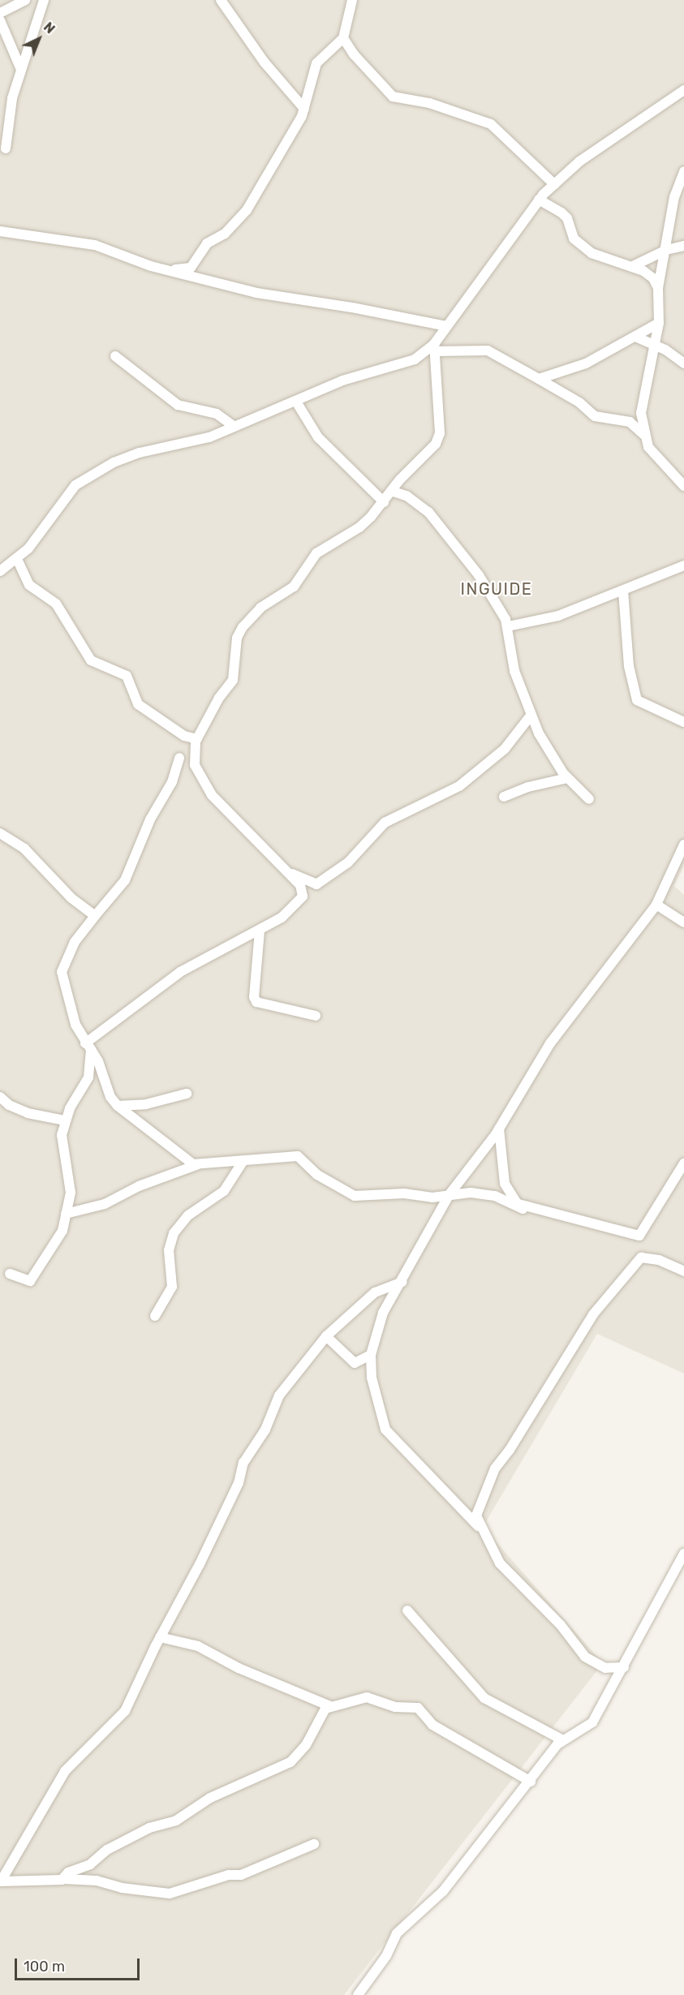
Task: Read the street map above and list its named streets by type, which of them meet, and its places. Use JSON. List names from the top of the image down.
{
  "districts": ["INGUIDE"],
  "scale_bar": "100 m",
  "north": "top right"
}
